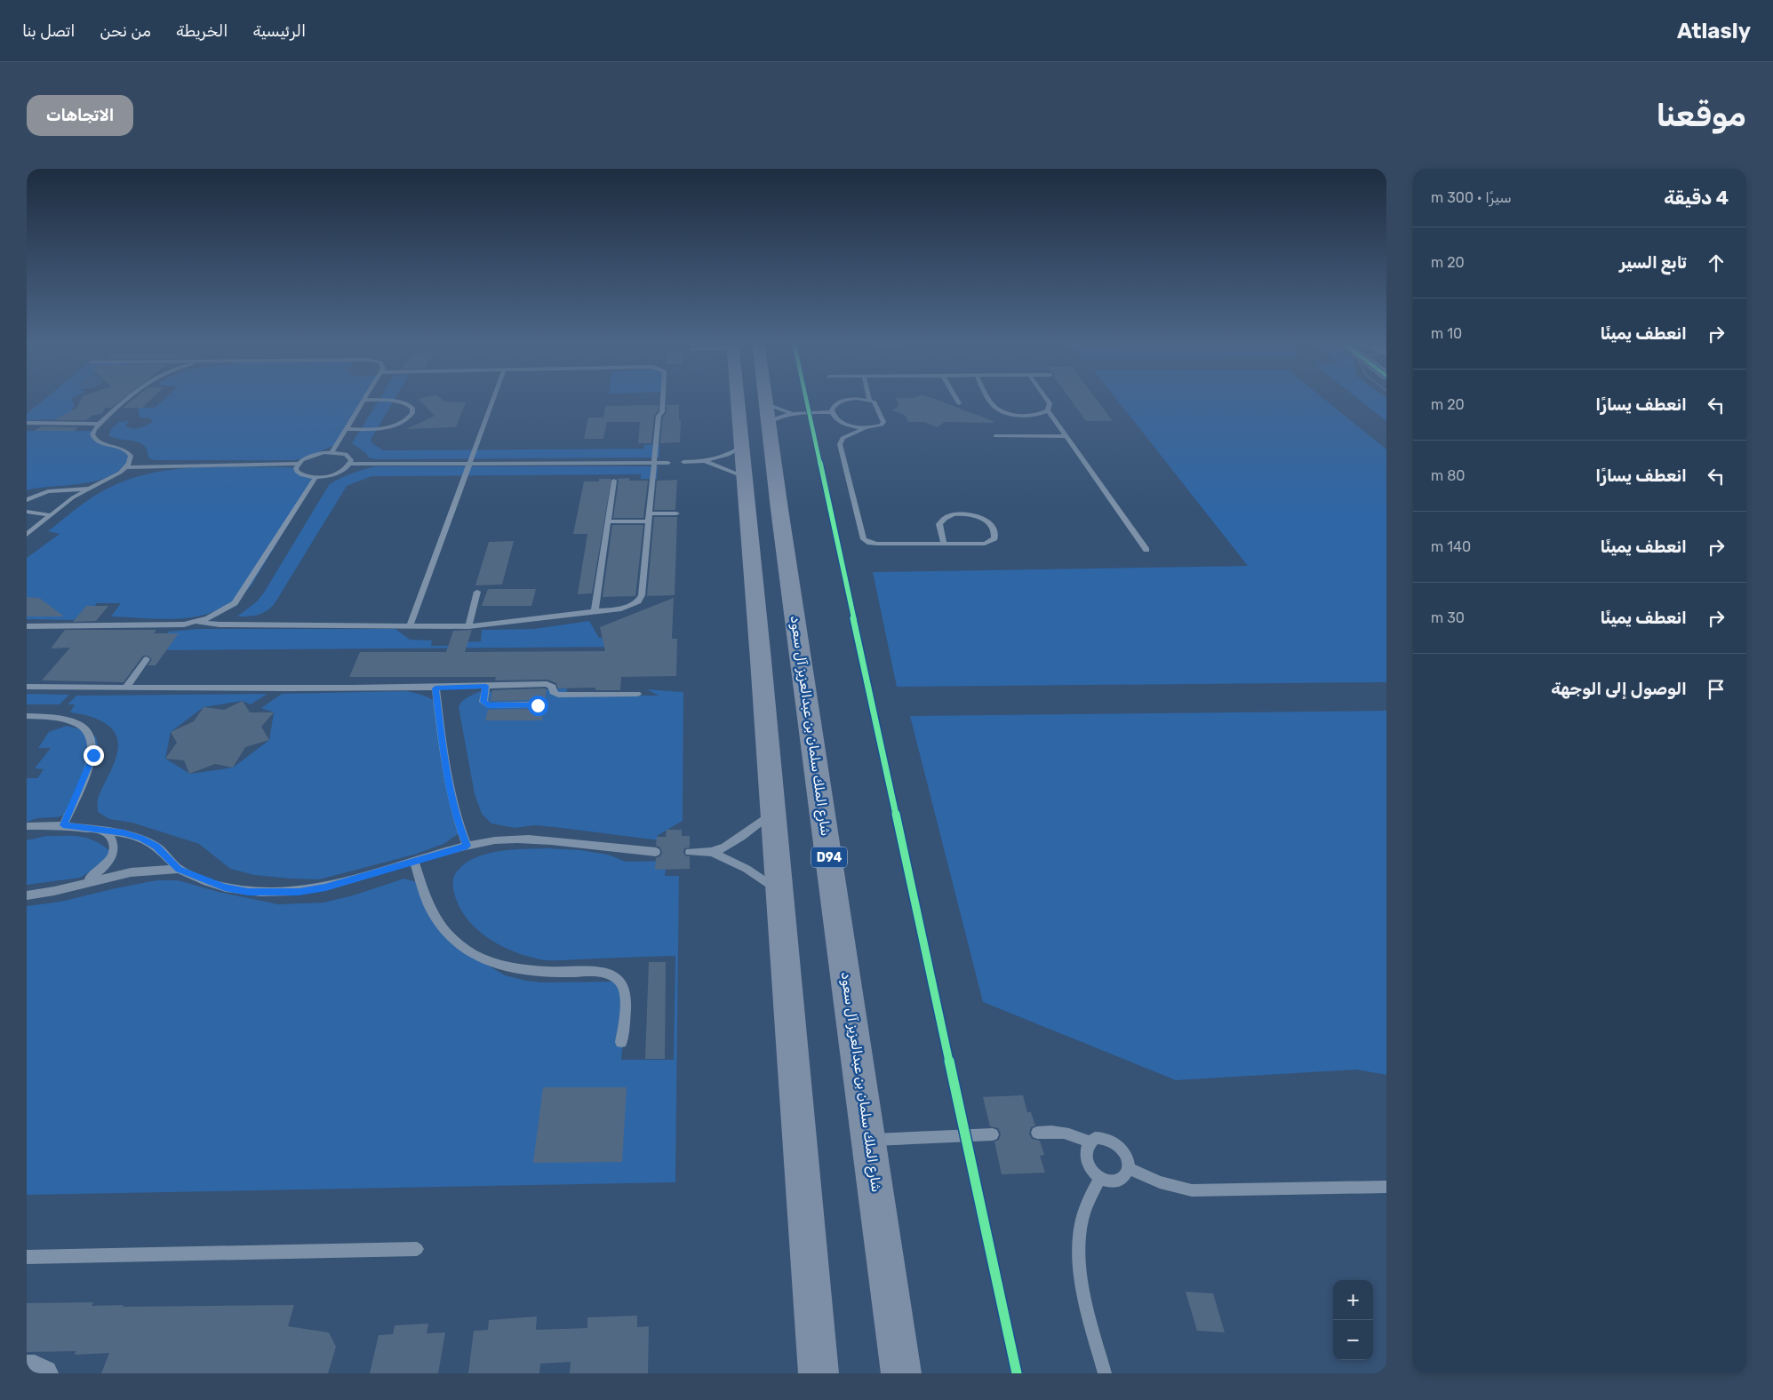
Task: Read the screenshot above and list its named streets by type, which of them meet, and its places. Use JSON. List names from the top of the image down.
{
  "streets": {
    "main road": ["شارع الملك سلمان بن عبدالعزيز آل سعود", "D94"]
  },
  "page": {
    "header": "Atlasly",
    "nav": [
      "الرئيسية",
      "الخريطة",
      "من نحن",
      "اتصل بنا"
    ],
    "buttons": "الاتجاهات",
    "title": "موقعنا",
    "heading": ["4 دقيقة", "سيرًا · 300 m"],
    "list": [
      ["تابع السير", "20 m"],
      ["انعطف يمينًا", "10 m"],
      ["انعطف يسارًا", "20 m"],
      ["انعطف يسارًا", "80 m"],
      ["انعطف يمينًا", "140 m"],
      ["انعطف يمينًا", "30 m"],
      "الوصول إلى الوجهة"
    ],
    "map_buttons": ["+", "−"]
  }
}
